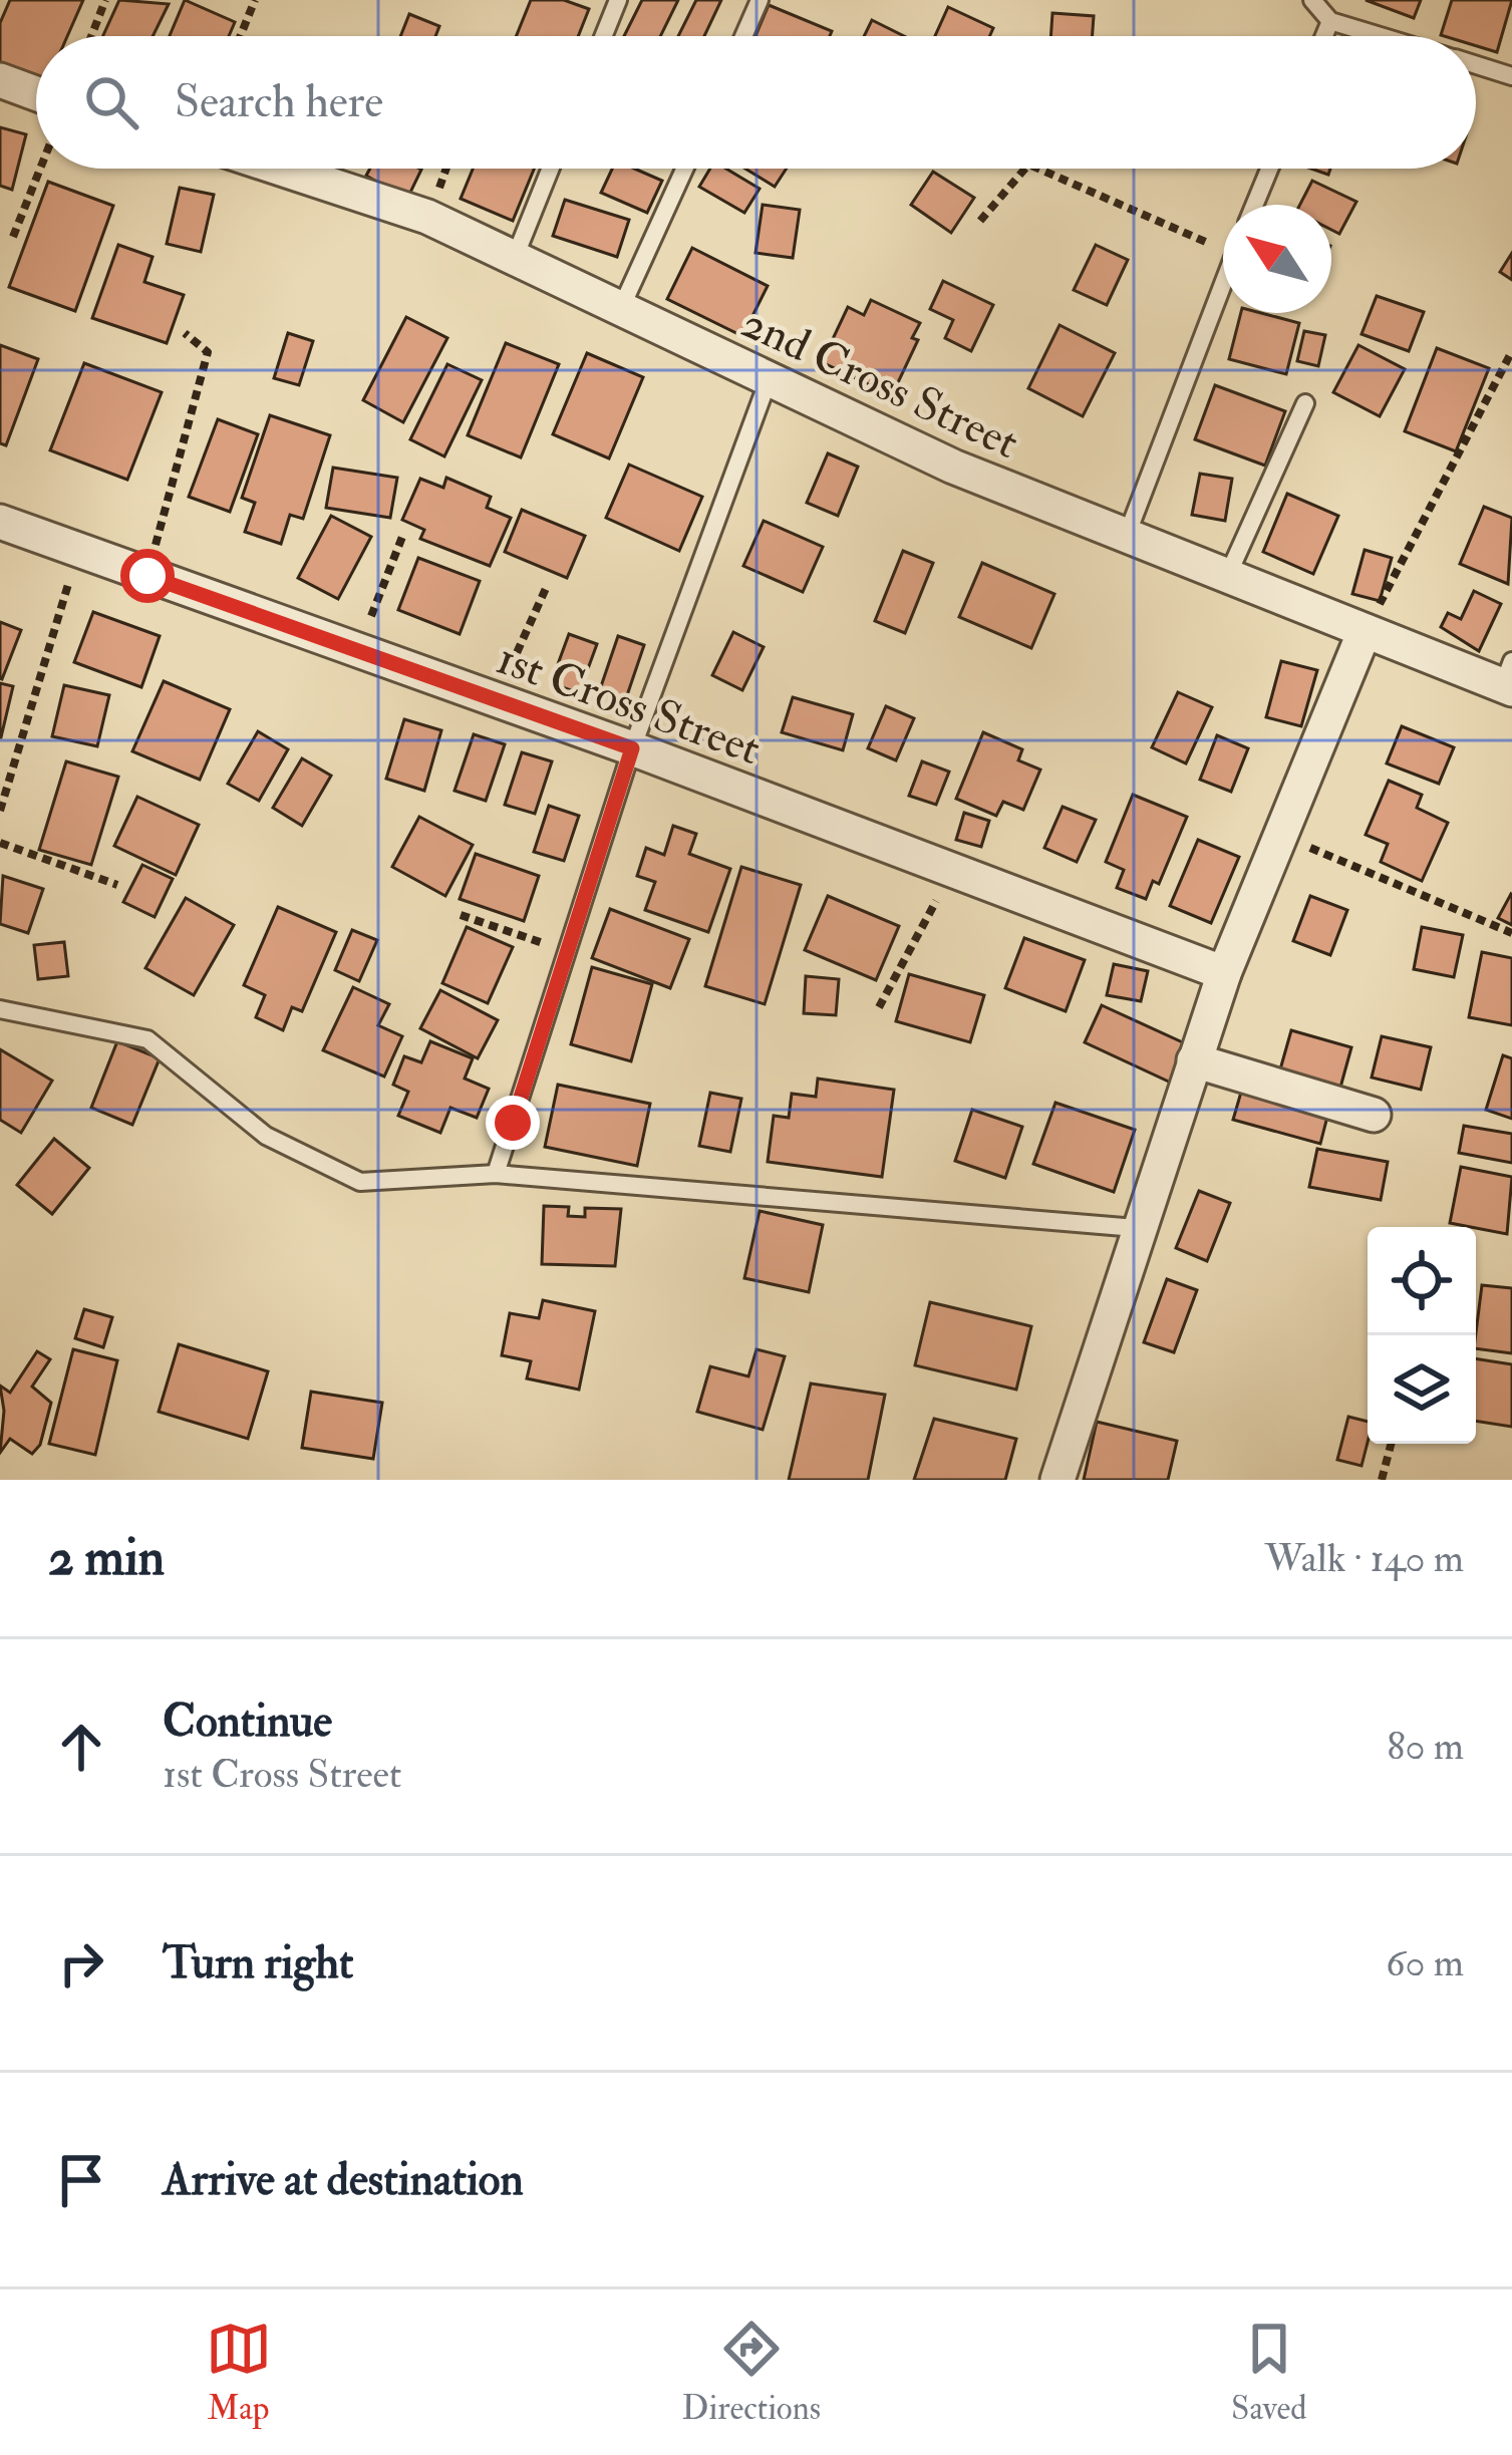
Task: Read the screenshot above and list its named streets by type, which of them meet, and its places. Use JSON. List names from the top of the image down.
{
  "streets": {
    "street": ["2nd Cross Street", "1st Cross Street"]
  },
  "north": "top left",
  "page": {
    "search": "Search here",
    "heading": ["2 min", "Walk · 140 m"],
    "list": [
      ["Continue", "1st Cross Street", "80 m"],
      ["Turn right", "60 m"],
      "Arrive at destination"
    ],
    "nav": ["Map", "Directions", "Saved"]
  }
}
